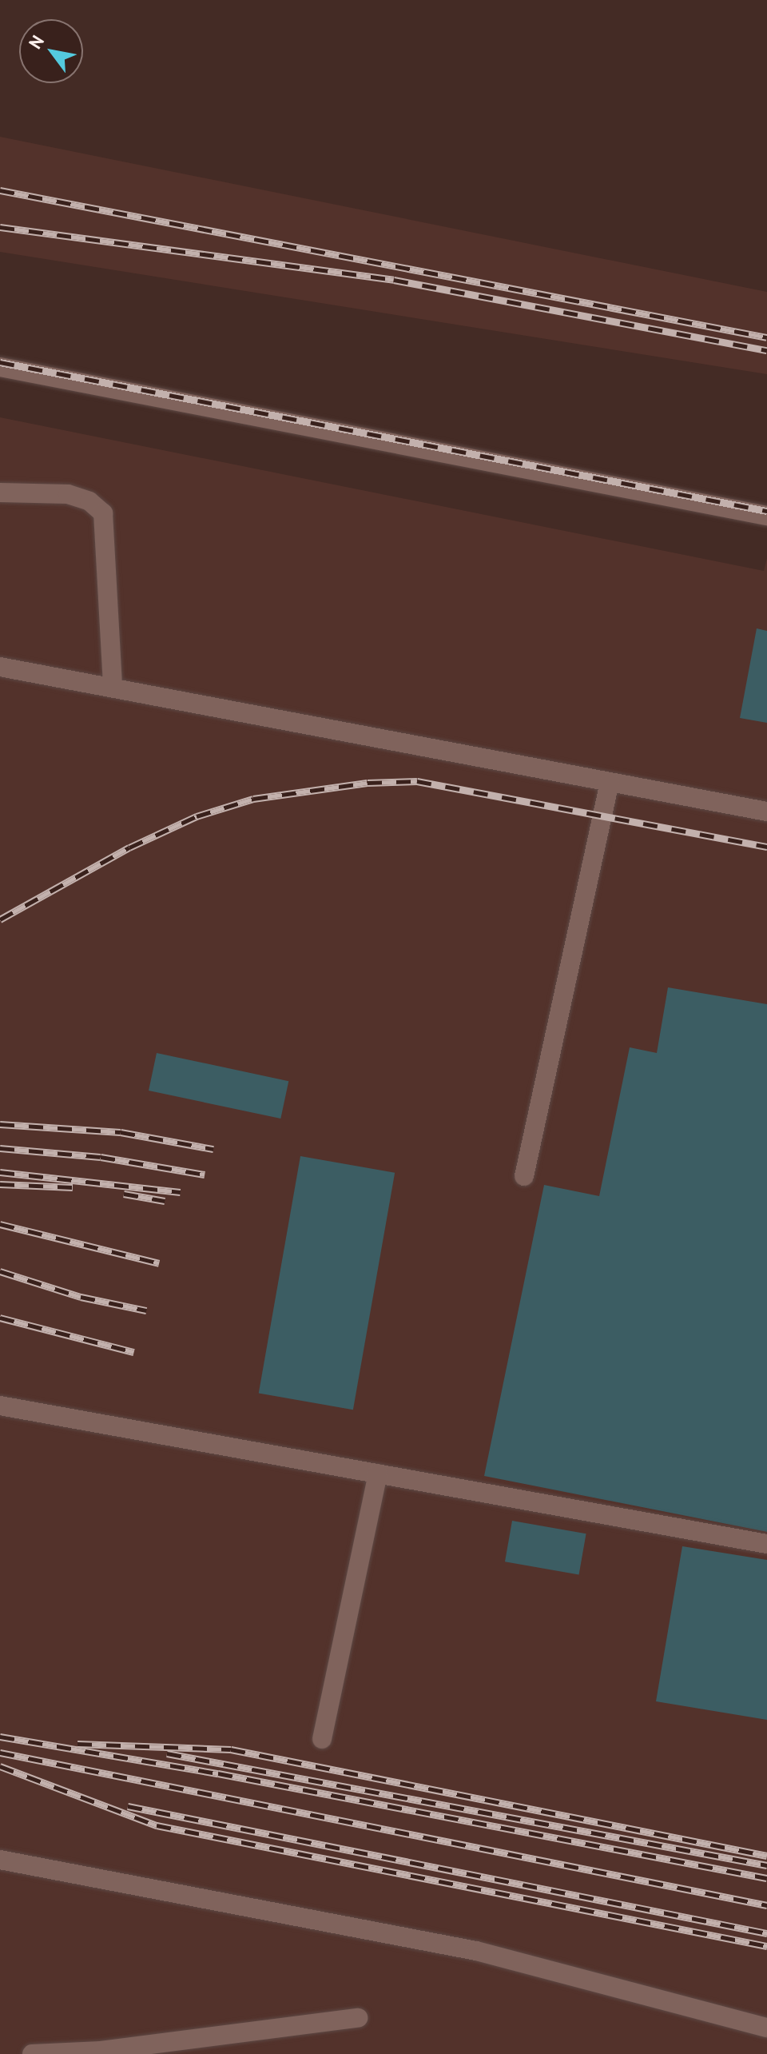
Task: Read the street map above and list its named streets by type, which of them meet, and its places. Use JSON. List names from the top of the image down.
{
  "north": "top left"
}
